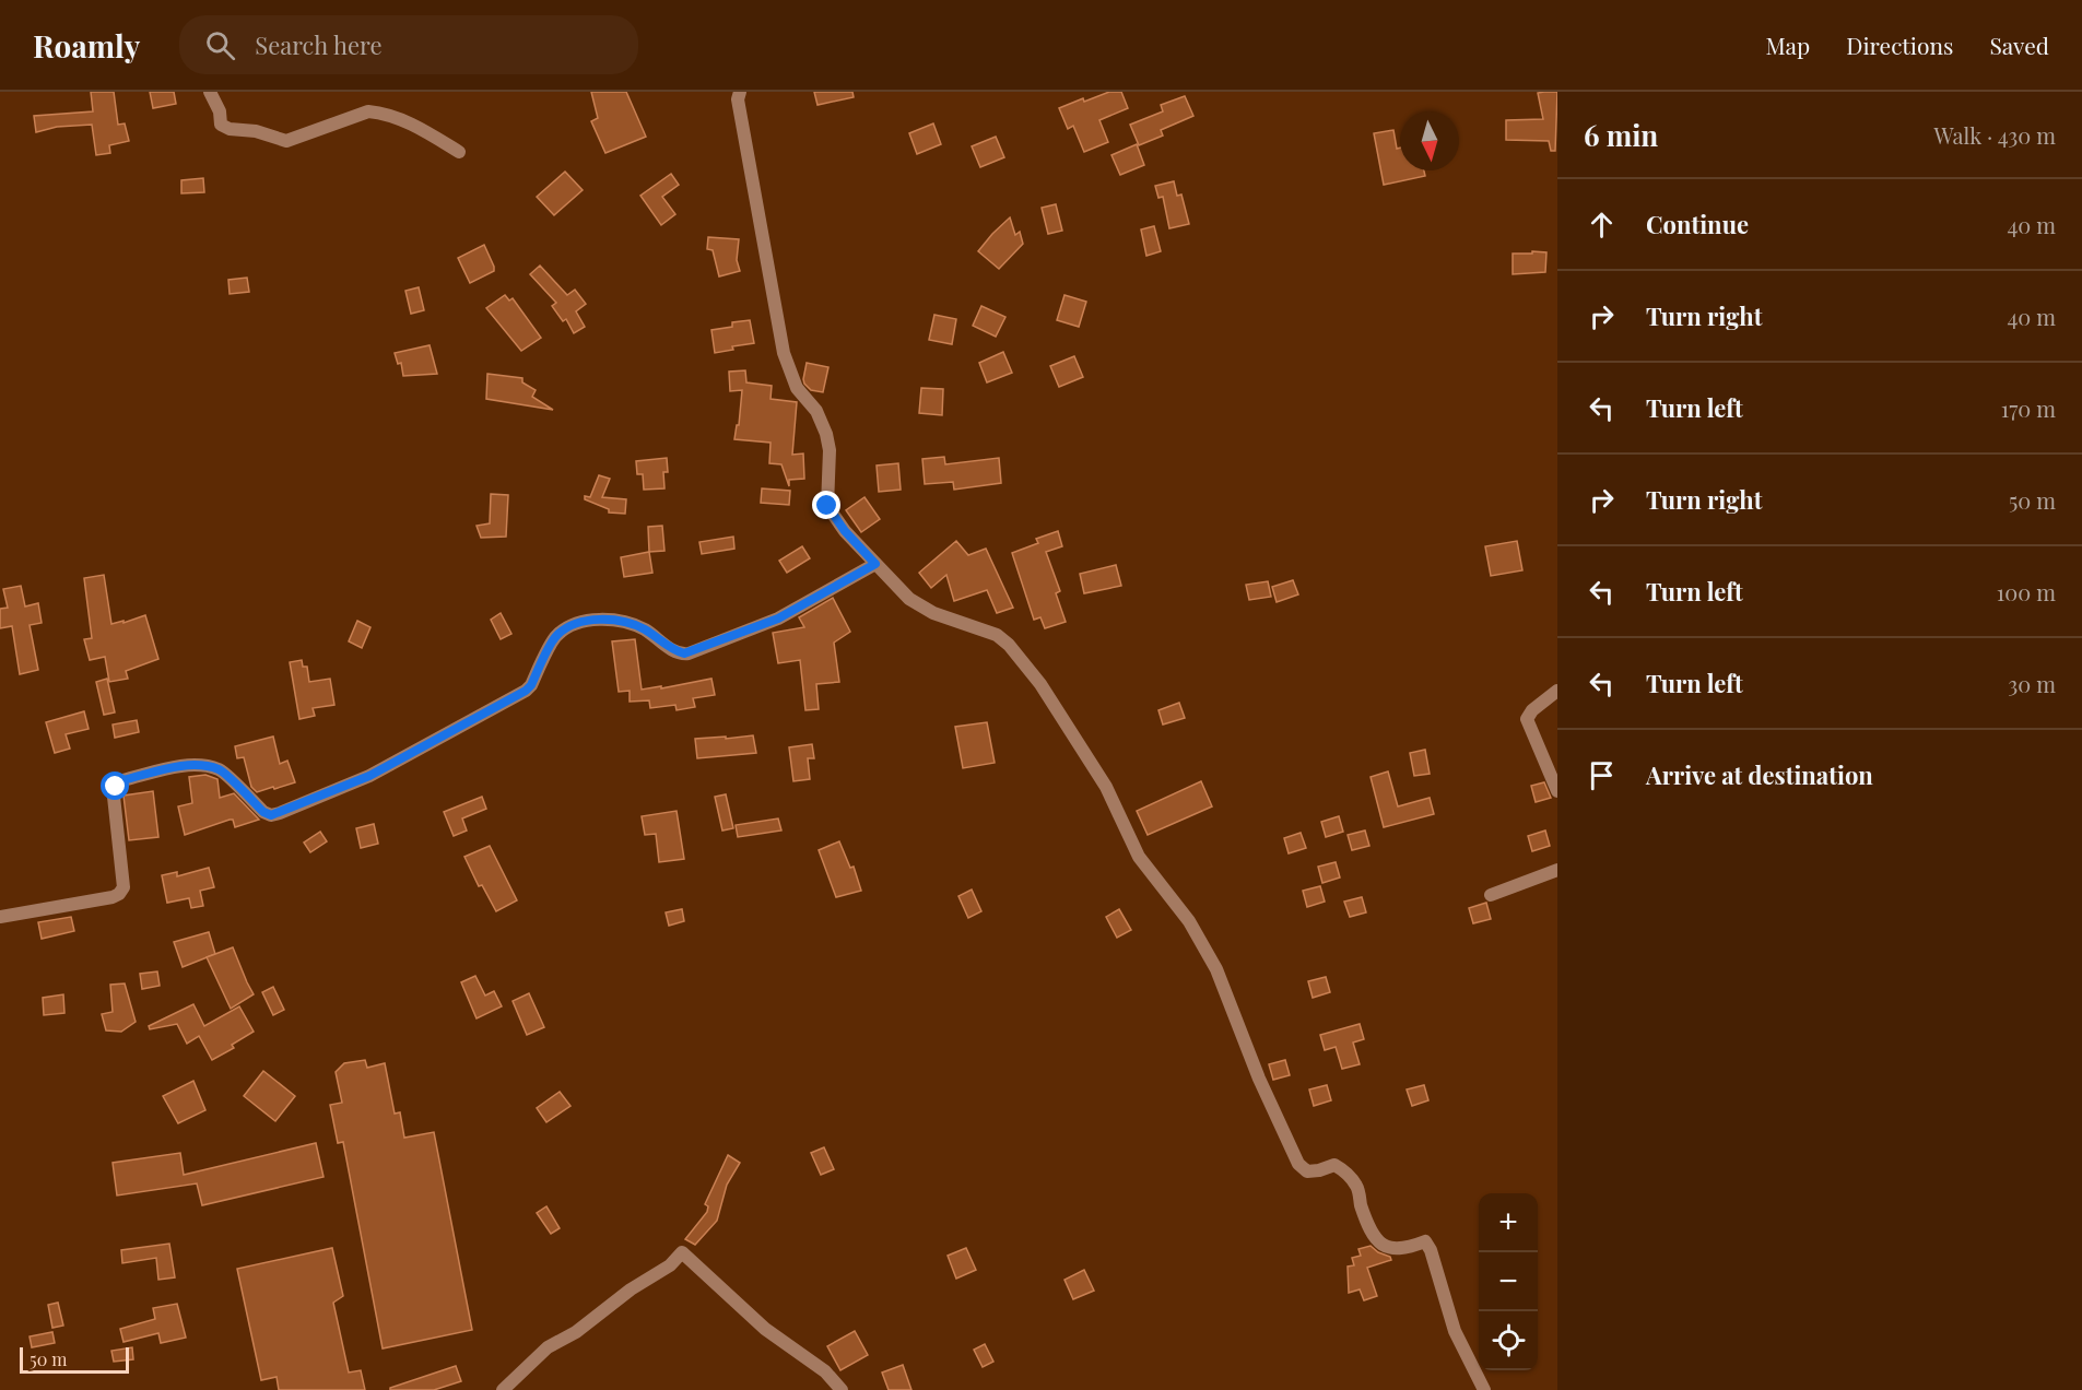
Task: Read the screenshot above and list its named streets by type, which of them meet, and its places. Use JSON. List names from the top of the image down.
{
  "scale_bar": "50 m",
  "north": "bottom",
  "page": {
    "header": "Roamly",
    "search": "Search here",
    "nav": ["Map", "Directions", "Saved"],
    "heading": ["6 min", "Walk · 430 m"],
    "list": [
      ["Continue", "40 m"],
      ["Turn right", "40 m"],
      ["Turn left", "170 m"],
      ["Turn right", "50 m"],
      ["Turn left", "100 m"],
      ["Turn left", "30 m"],
      "Arrive at destination"
    ],
    "map_buttons": ["+", "−"],
    "scale": "50 m"
  }
}
